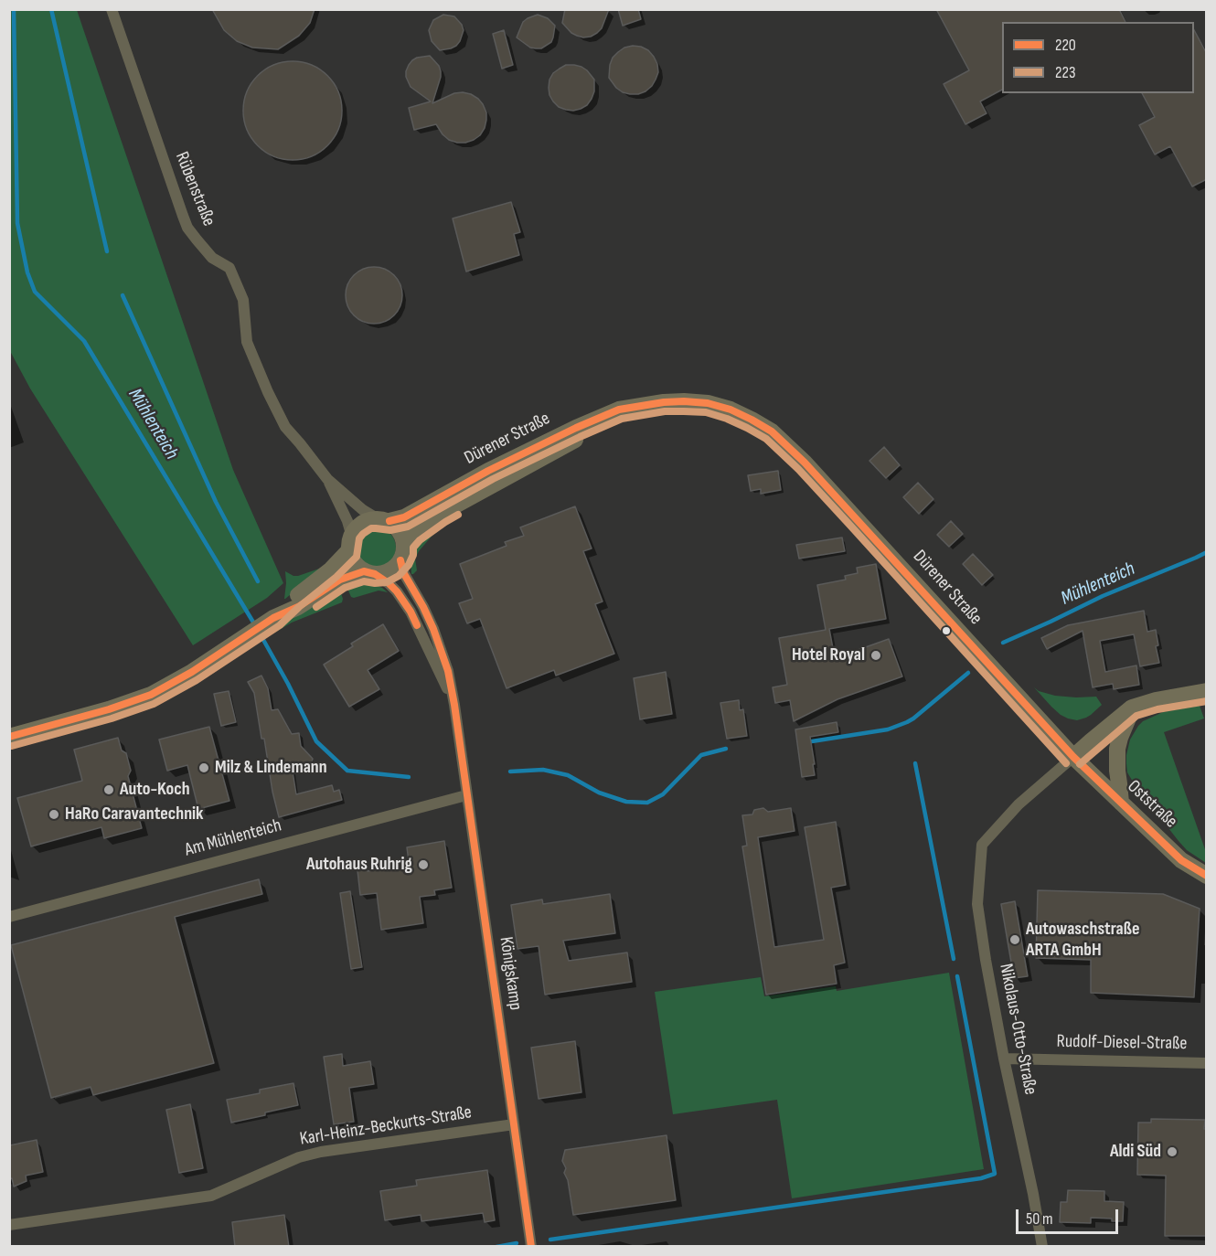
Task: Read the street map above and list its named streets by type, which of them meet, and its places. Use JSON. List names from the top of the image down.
{
  "streets": {
    "main road": ["Dürener Straße", "Oststraße"],
    "street": [
      "Rübenstraße",
      "Am Mühlenteich",
      "Königskamp",
      "Nikolaus-Otto-Straße",
      "Rudolf-Diesel-Straße",
      "Karl-Heinz-Beckurts-Straße"
    ]
  },
  "crossings": [
    ["Rübenstraße", "Dürener Straße"],
    ["Rübenstraße", "Königskamp"],
    ["Dürener Straße", "Oststraße"],
    ["Dürener Straße", "Königskamp"],
    ["Dürener Straße", "Nikolaus-Otto-Straße"],
    ["Oststraße", "Nikolaus-Otto-Straße"],
    ["Am Mühlenteich", "Königskamp"],
    ["Königskamp", "Karl-Heinz-Beckurts-Straße"],
    ["Nikolaus-Otto-Straße", "Rudolf-Diesel-Straße"]
  ],
  "water": ["Mühlenteich"],
  "places": [
    "Hotel Royal",
    "Milz & Lindemann",
    "Auto-Koch",
    "HaRo Caravantechnik",
    "Autohaus Ruhrig",
    "Autowaschstraße ARTA GmbH",
    "Aldi Süd"
  ],
  "lines": ["transit line 220", "transit line 223"],
  "legend": ["220", "223"],
  "scale_bar": "50 m"
}
